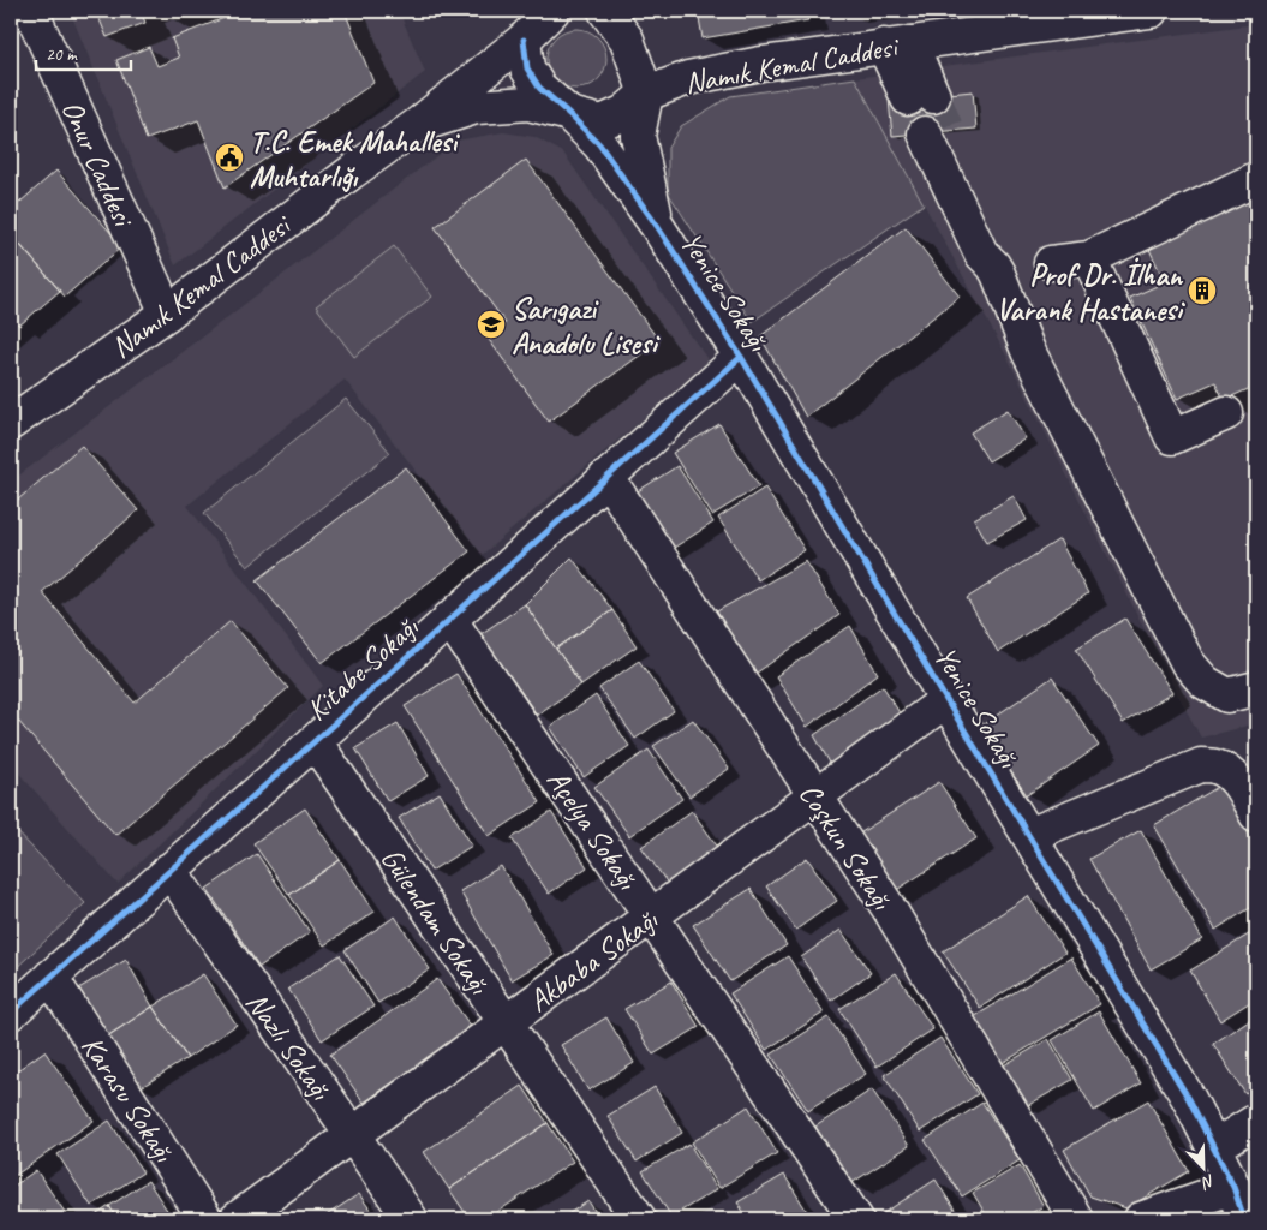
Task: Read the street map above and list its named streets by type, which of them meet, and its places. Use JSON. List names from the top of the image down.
{
  "streets": {
    "street": [
      "Namık Kemal Caddesi",
      "Onur Caddesi",
      "Yenice Sokağı",
      "Kitabe Sokağı",
      "Açelya Sokağı",
      "Coşkun Sokağı",
      "Gülendam Sokağı",
      "Akbaba Sokağı",
      "Nazlı Sokağı",
      "Karasu Sokağı"
    ]
  },
  "crossings": [
    ["Namık Kemal Caddesi", "Onur Caddesi"],
    ["Namık Kemal Caddesi", "Yenice Sokağı"],
    ["Yenice Sokağı", "Kitabe Sokağı"],
    ["Yenice Sokağı", "Akbaba Sokağı"],
    ["Kitabe Sokağı", "Açelya Sokağı"],
    ["Kitabe Sokağı", "Coşkun Sokağı"],
    ["Kitabe Sokağı", "Gülendam Sokağı"],
    ["Kitabe Sokağı", "Nazlı Sokağı"],
    ["Kitabe Sokağı", "Karasu Sokağı"],
    ["Açelya Sokağı", "Akbaba Sokağı"],
    ["Coşkun Sokağı", "Akbaba Sokağı"],
    ["Gülendam Sokağı", "Akbaba Sokağı"],
    ["Akbaba Sokağı", "Nazlı Sokağı"]
  ],
  "places": {
    "public building": ["T.C. Emek Mahallesi Muhtarlığı"],
    "building": ["Prof Dr. İlhan Varank Hastanesi"],
    "school or university": ["Sarıgazi Anadolu Lisesi"]
  },
  "scale_bar": "20 m",
  "north": "bottom right"
}
